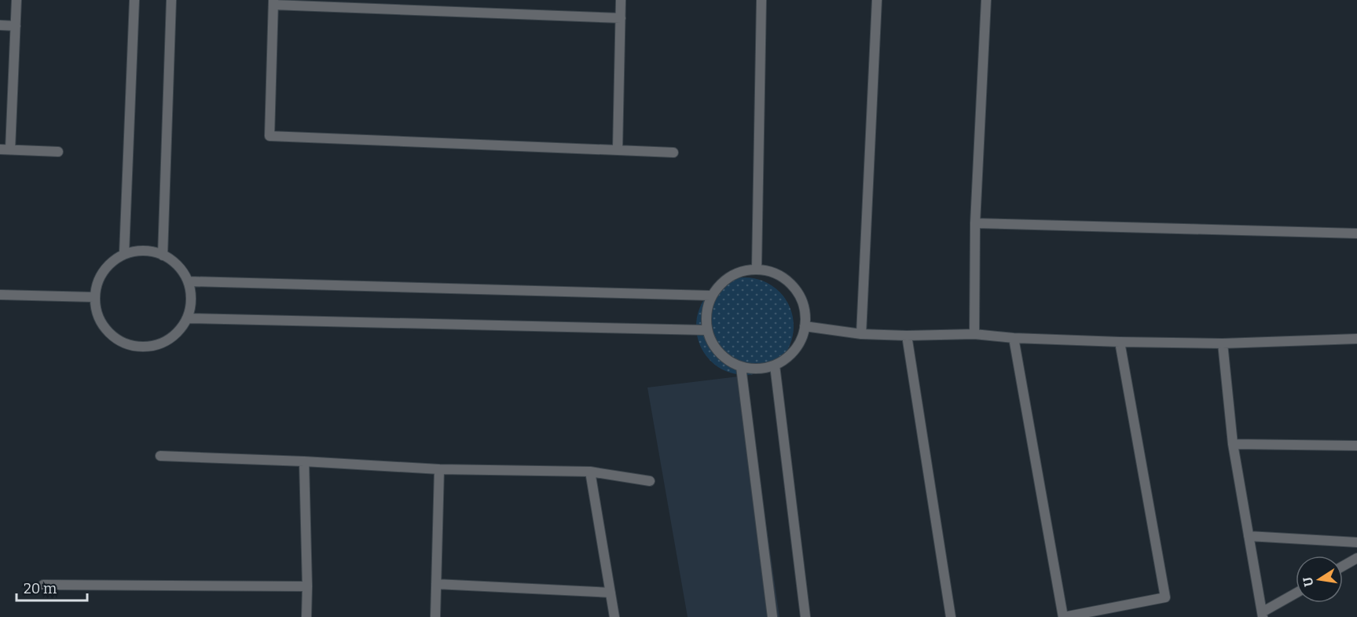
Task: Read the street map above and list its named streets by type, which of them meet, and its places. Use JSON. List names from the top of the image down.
{
  "scale_bar": "20 m",
  "north": "left"
}
